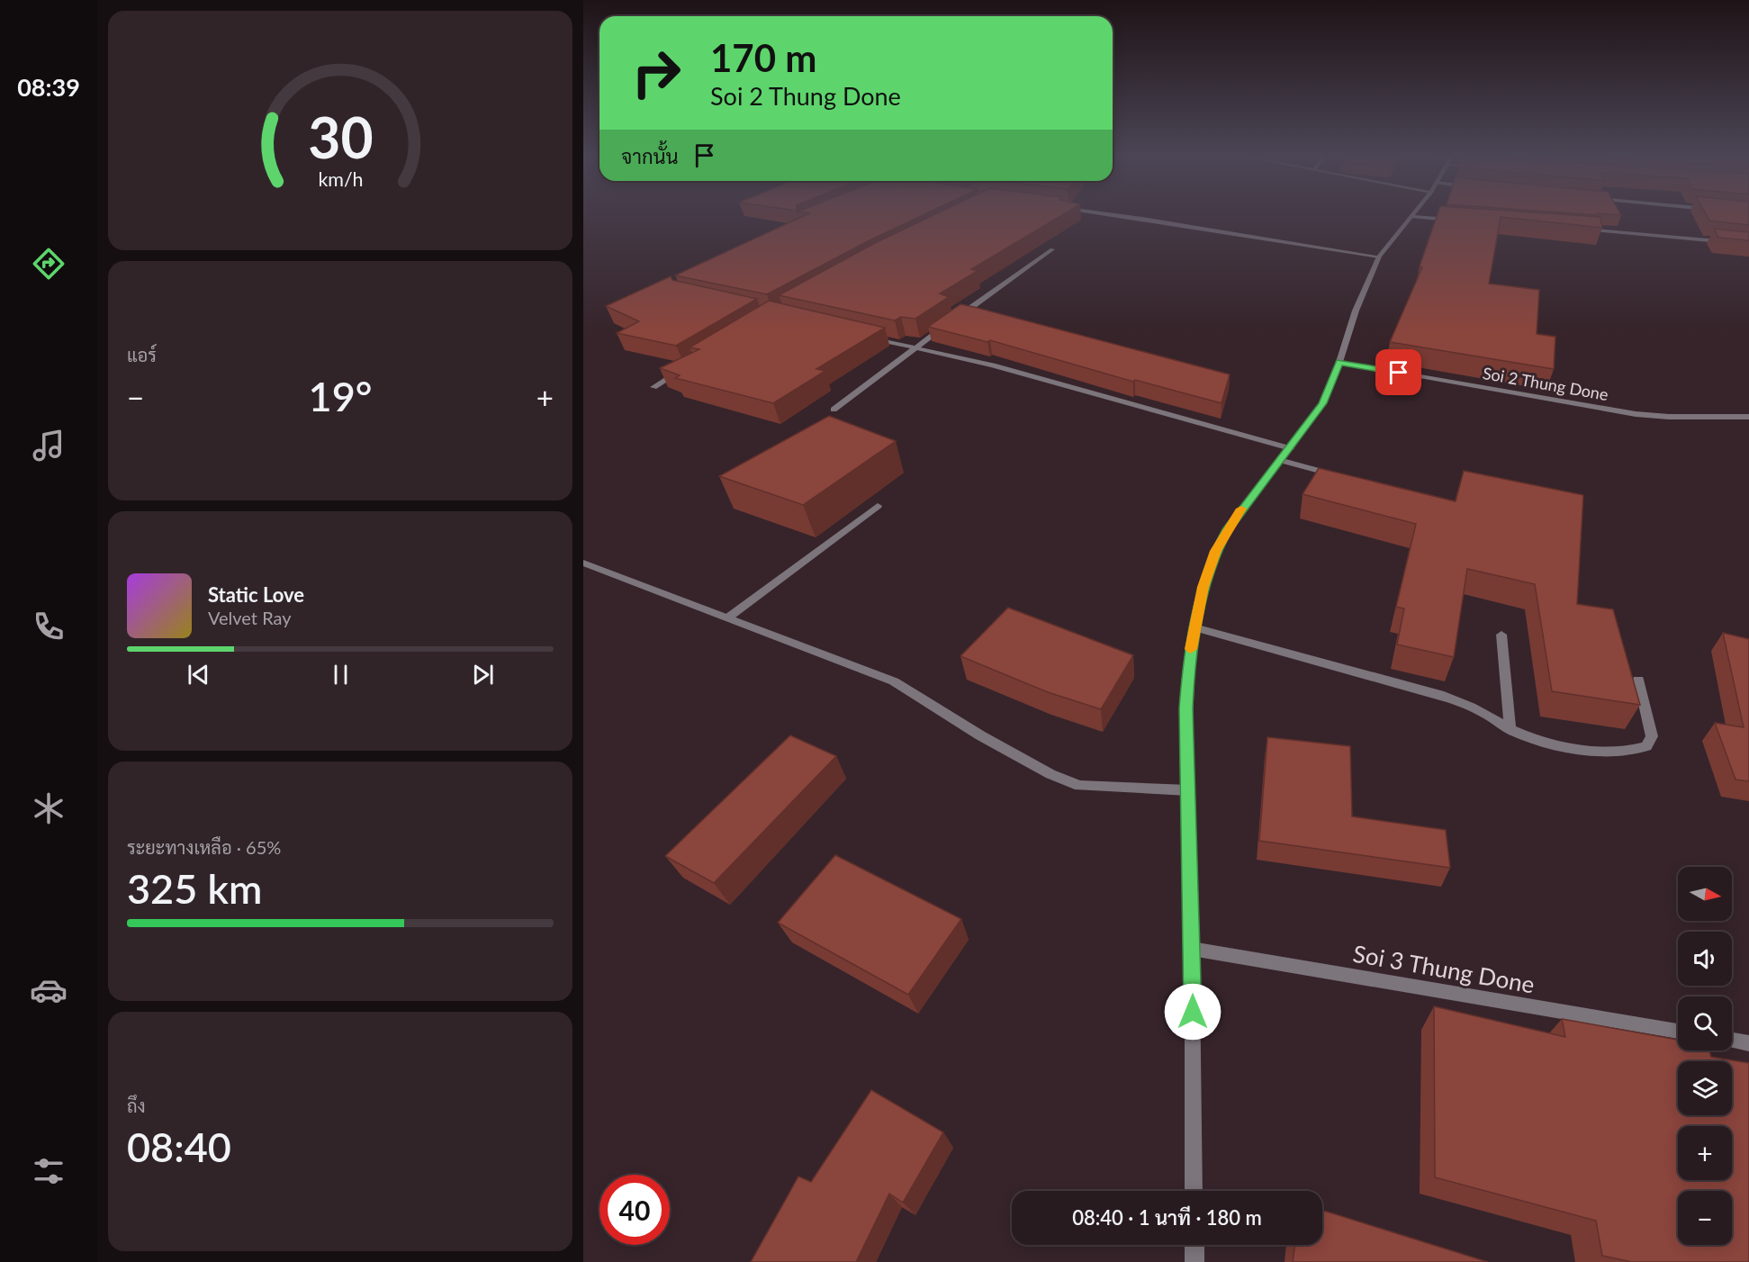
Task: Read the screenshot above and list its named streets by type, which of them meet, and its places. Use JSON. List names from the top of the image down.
{
  "streets": {
    "street": ["Soi 2 Thung Done", "Soi 3 Thung Done"]
  },
  "north": "right",
  "page": {
    "tabs": "08:39",
    "turn": ["170 m", "Soi 2 Thung Done"],
    "then": "จากนั้น",
    "tile": [
      "แอร์",
      ["ระยะทางเหลือ · 65%", "325 km"],
      ["ถึง", "08:40"]
    ],
    "heat": ["−", "19°", "+"],
    "song": ["Static Love", "Velvet Ray"],
    "map_buttons": ["+", "−"],
    "limit": "40",
    "trip": "08:40 · 1 นาที · 180 m",
    "gauge": ["30", "km/h"]
  }
}
